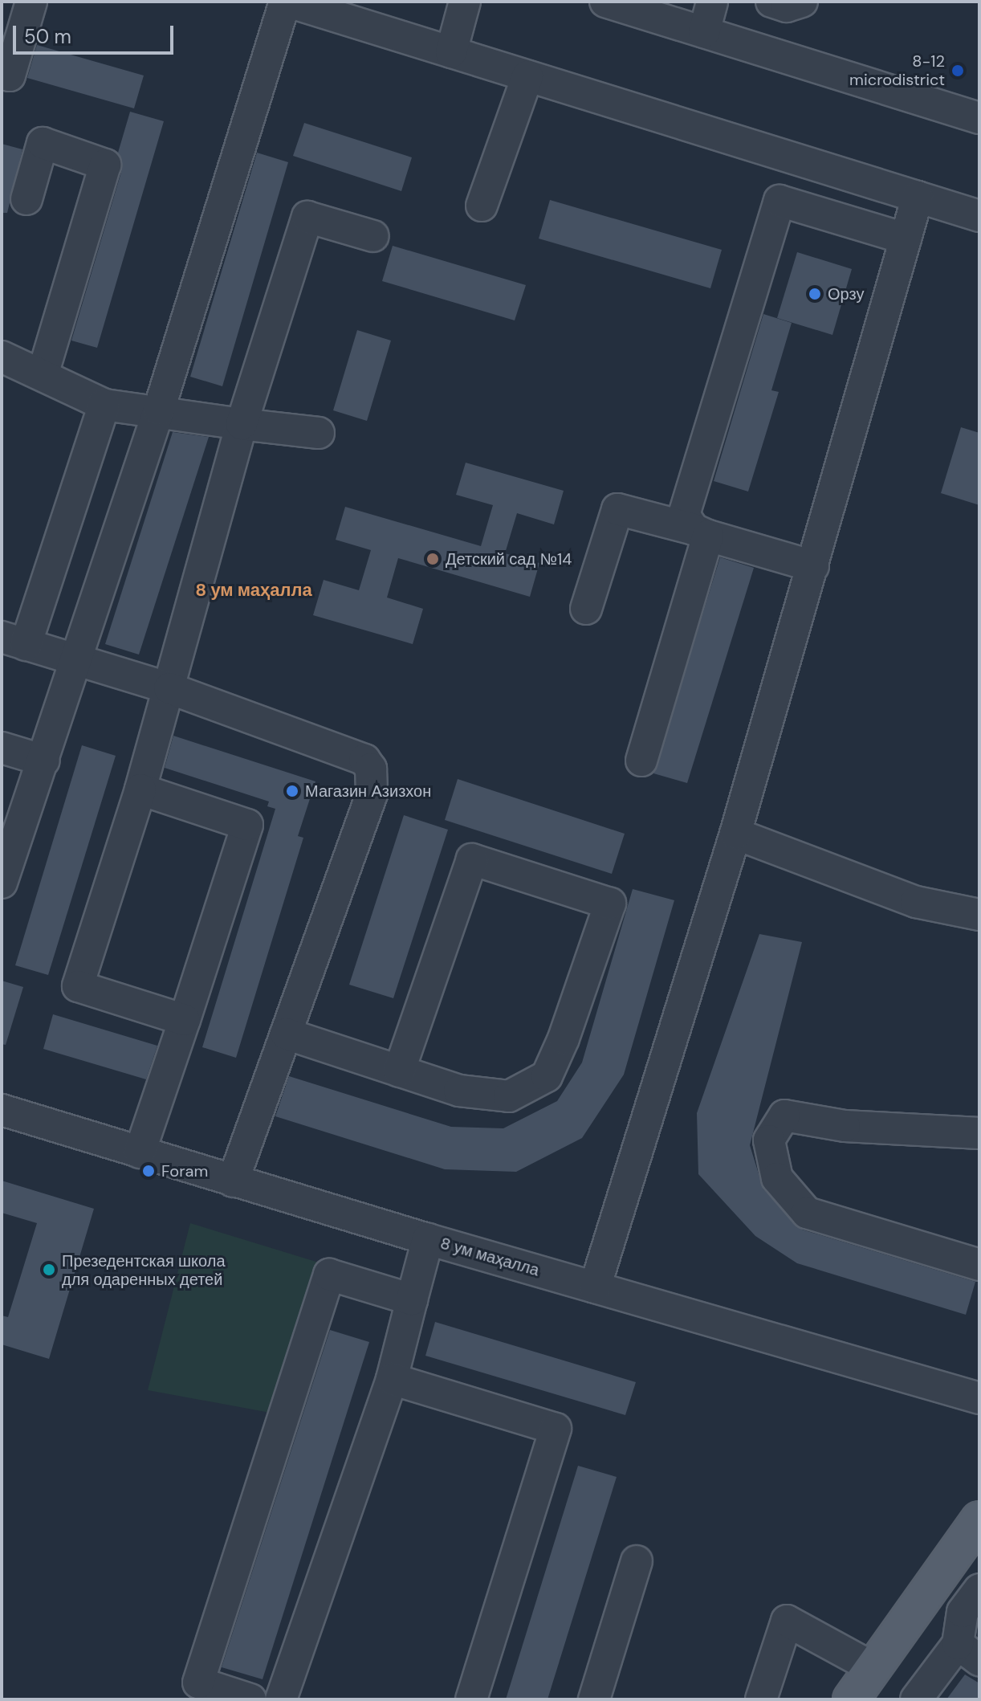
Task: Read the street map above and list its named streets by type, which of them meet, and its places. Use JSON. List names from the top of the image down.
{
  "streets": {
    "street": ["8 ум маҳалла"]
  },
  "districts": ["8 ум маҳалла"],
  "places": [
    "8-12 microdistrict",
    "Орзу",
    "Детский сад №14",
    "Магазин Азизхон",
    "Foram",
    "Презедентская школа для одаренных детей"
  ],
  "scale_bar": "50 m"
}
